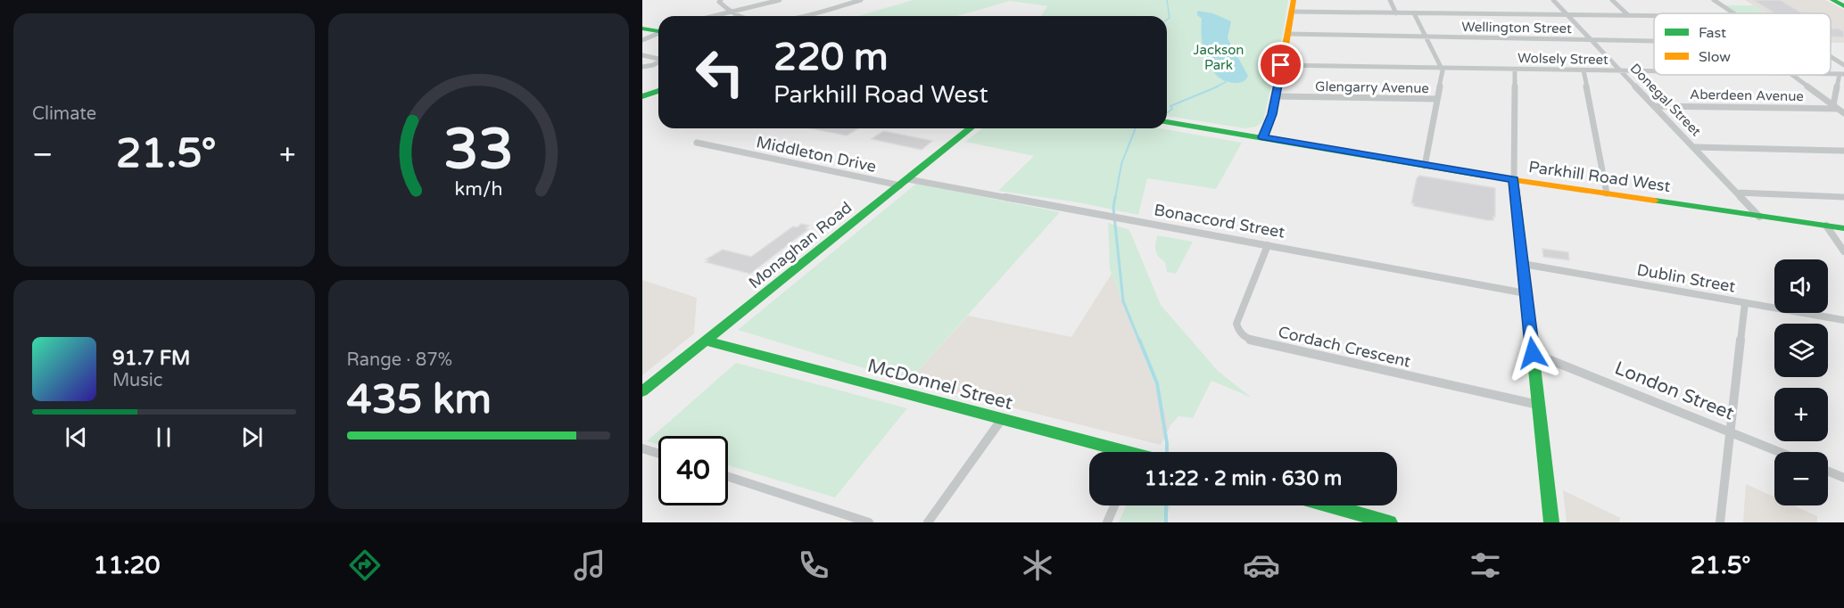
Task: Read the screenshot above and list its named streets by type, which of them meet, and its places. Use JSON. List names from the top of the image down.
{
  "streets": {
    "main road": ["Parkhill Road West", "Monaghan Road", "McDonnel Street"],
    "street": [
      "Wellington Street",
      "Wolsely Street",
      "Glengarry Avenue",
      "Aberdeen Avenue",
      "Donegal Street",
      "Middleton Drive",
      "Bonaccord Street",
      "Dublin Street",
      "Cordach Crescent",
      "London Street"
    ]
  },
  "crossings": [
    ["Wellington Street", "Donegal Street"],
    ["Wolsely Street", "Donegal Street"],
    ["Aberdeen Avenue", "Donegal Street"],
    ["Donegal Street", "Parkhill Road West"],
    ["Middleton Drive", "Bonaccord Street"],
    ["Middleton Drive", "Monaghan Road"],
    ["Bonaccord Street", "Monaghan Road"],
    ["Bonaccord Street", "Cordach Crescent"],
    ["Monaghan Road", "McDonnel Street"]
  ],
  "parks": ["Jackson Park"],
  "legend": ["Fast", "Slow"],
  "page": {
    "tile": [
      "Climate",
      ["Range · 87%", "435 km"]
    ],
    "turn": ["220 m", "Parkhill Road West"],
    "heat": ["−", "21.5°", "+"],
    "map_buttons": ["+", "−"],
    "song": ["91.7 FM", "Music"],
    "limit": "40",
    "trip": "11:22 · 2 min · 630 m",
    "tabs": ["11:20", "21.5°"],
    "gauge": ["33", "km/h"]
  }
}
